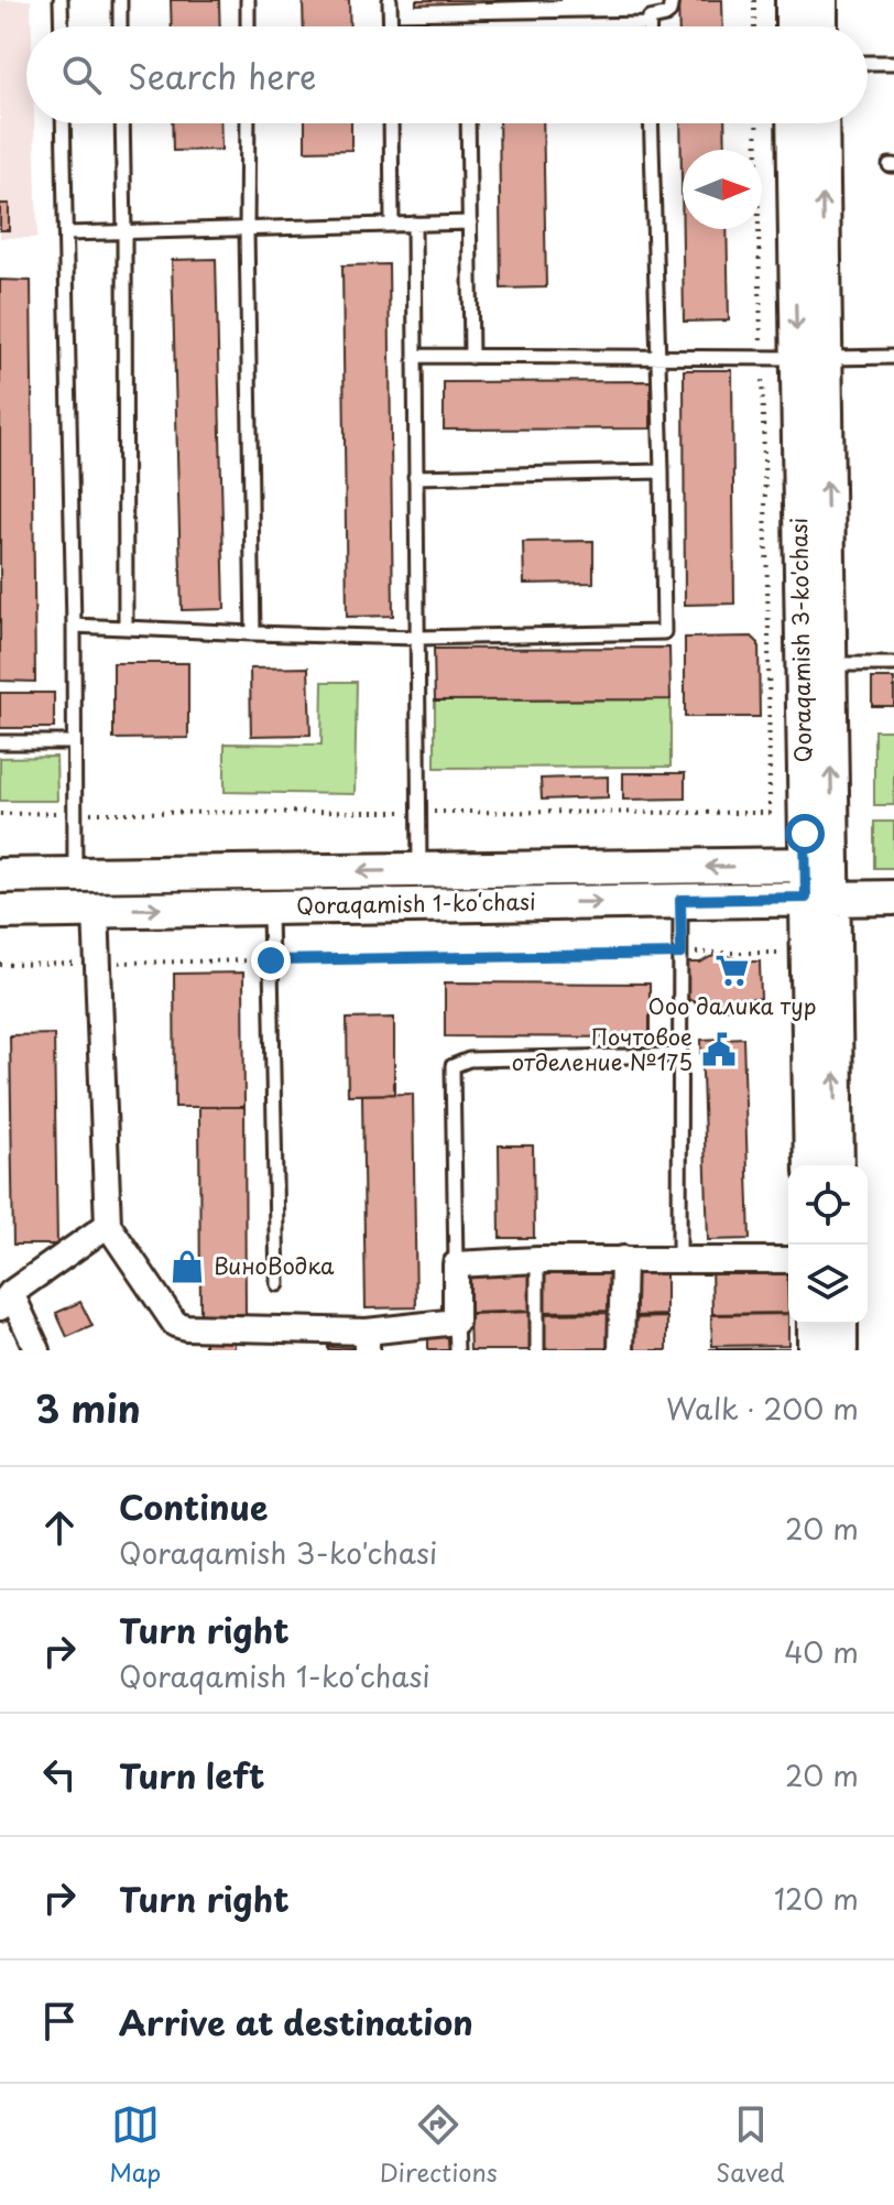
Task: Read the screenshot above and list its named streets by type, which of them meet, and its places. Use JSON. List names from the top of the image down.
{
  "streets": {
    "main road": ["Qoraqamish 3-ko'chasi", "Qoraqamish 1-koʻchasi"]
  },
  "crossings": [
    ["Qoraqamish 3-ko'chasi", "Qoraqamish 1-koʻchasi"]
  ],
  "places": {
    "supermarket": ["Ооо далика тур"],
    "public building": ["Почтовое отделение №175"],
    "shop": ["ВиноВодка"]
  },
  "north": "right",
  "page": {
    "search": "Search here",
    "heading": ["3 min", "Walk · 200 m"],
    "list": [
      ["Continue", "Qoraqamish 3-ko'chasi", "20 m"],
      ["Turn right", "Qoraqamish 1-koʻchasi", "40 m"],
      ["Turn left", "20 m"],
      ["Turn right", "120 m"],
      "Arrive at destination"
    ],
    "nav": ["Map", "Directions", "Saved"]
  }
}
